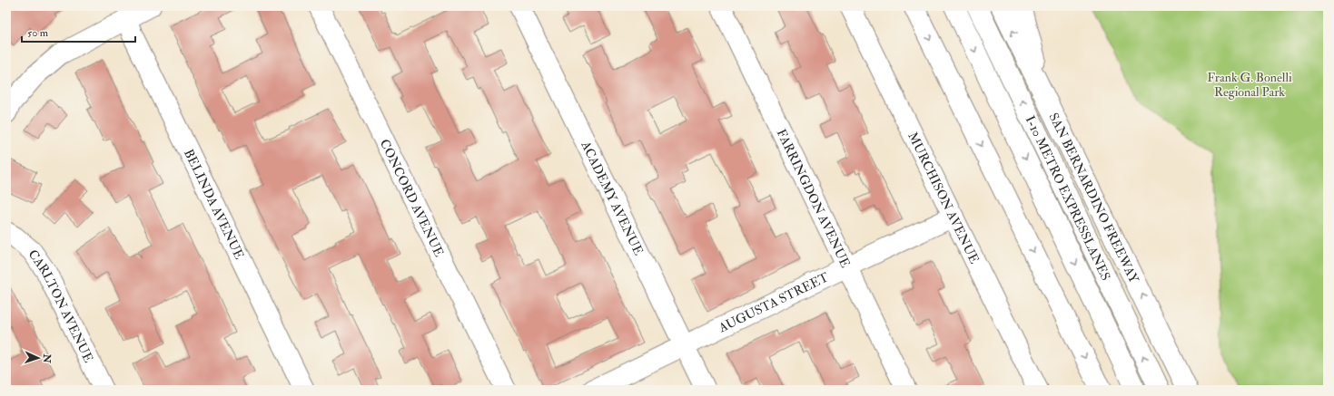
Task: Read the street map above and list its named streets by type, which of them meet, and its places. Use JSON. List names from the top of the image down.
{
  "streets": {
    "main road": [
      "CONCORD AVENUE",
      "FARRINGDON AVENUE",
      "MURCHISON AVENUE",
      "SAN BERNARDINO FREEWAY",
      "ACADEMY AVENUE",
      "I-10 METRO EXPRESSLANES",
      "BELINDA AVENUE",
      "AUGUSTA STREET",
      "CARLTON AVENUE"
    ]
  },
  "crossings": [
    ["FARRINGDON AVENUE", "AUGUSTA STREET"],
    ["MURCHISON AVENUE", "AUGUSTA STREET"],
    ["ACADEMY AVENUE", "AUGUSTA STREET"]
  ],
  "parks": ["Frank G. Bonelli Regional Park"],
  "scale_bar": "50 m",
  "north": "right"
}
